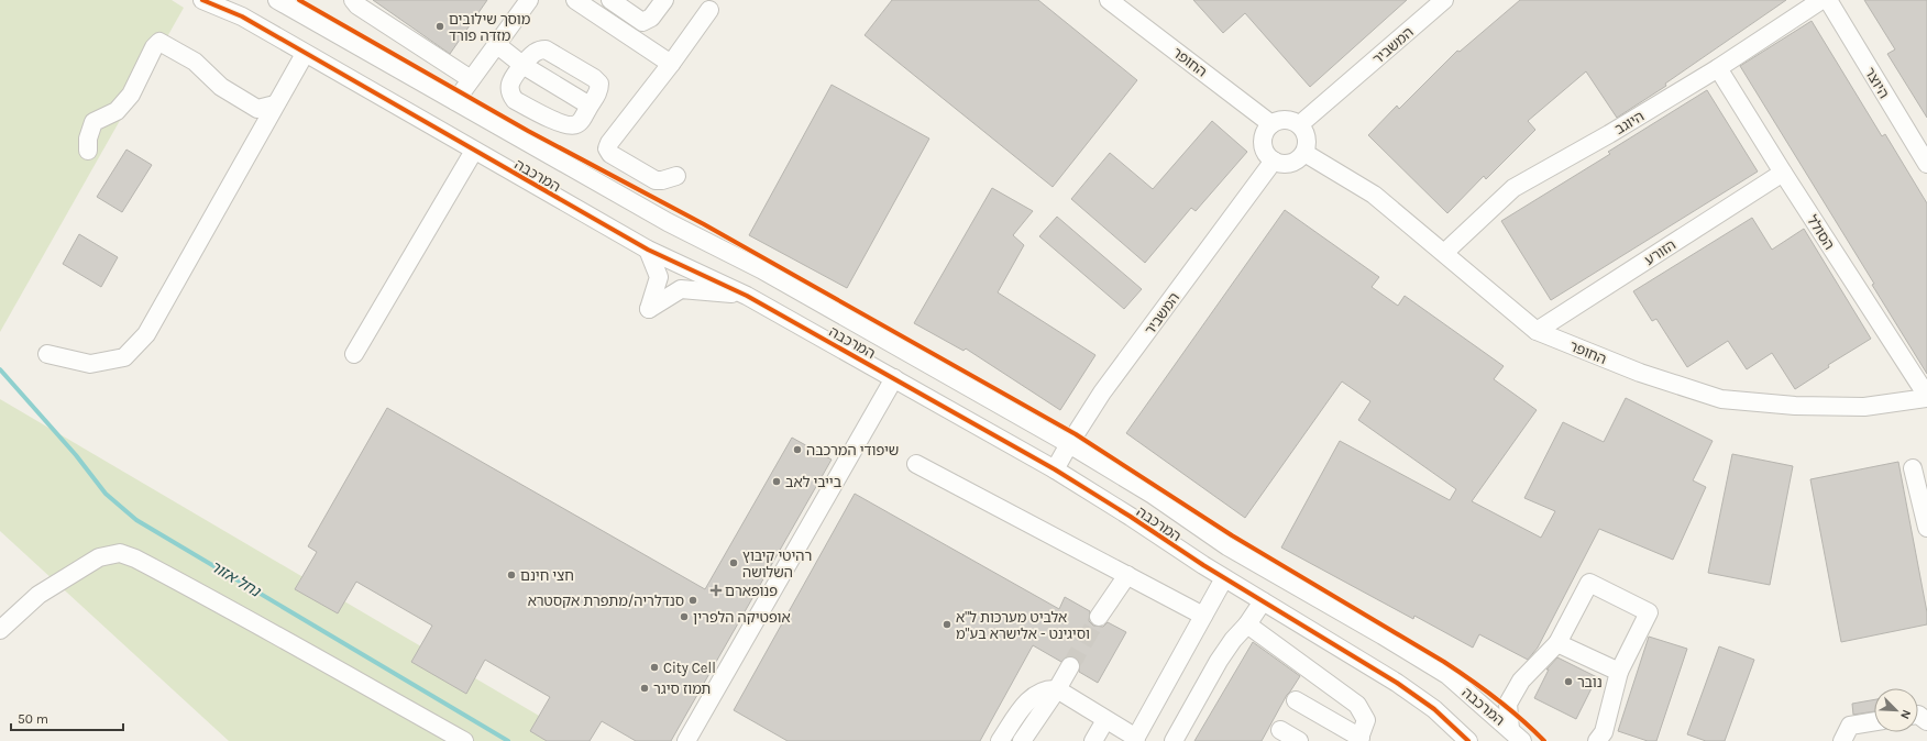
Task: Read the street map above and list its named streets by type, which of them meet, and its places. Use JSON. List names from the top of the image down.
{
  "streets": {
    "street": [
      "המשביר",
      "החופר",
      "היוצר",
      "היוגב",
      "המרכבה",
      "הסולל",
      "הזורע"
    ]
  },
  "crossings": [
    ["המשביר", "החופר"],
    ["המשביר", "המרכבה"],
    ["החופר", "היוגב"],
    ["החופר", "הסולל"],
    ["החופר", "הזורע"],
    ["היוגב", "הסולל"],
    ["הסולל", "הזורע"]
  ],
  "water": ["נחל אזור"],
  "places": {
    "other": [
      "מוסך שילובים מזדה פורד",
      "שיפודי המרכבה",
      "בייבי לאב",
      "רהיטי קיבוץ השלושה",
      "חצי חינם",
      "סנדלריה/מתפרת אקסטרא",
      "אופטיקה הלפרין",
      "אלביט מערכות ל\"א וסיגינט - אלישרא בע\"מ",
      "City Cell",
      "נובר",
      "תמוז סיגר"
    ],
    "health": ["פנופארם"]
  },
  "scale_bar": "50 m",
  "north": "bottom right"
}
